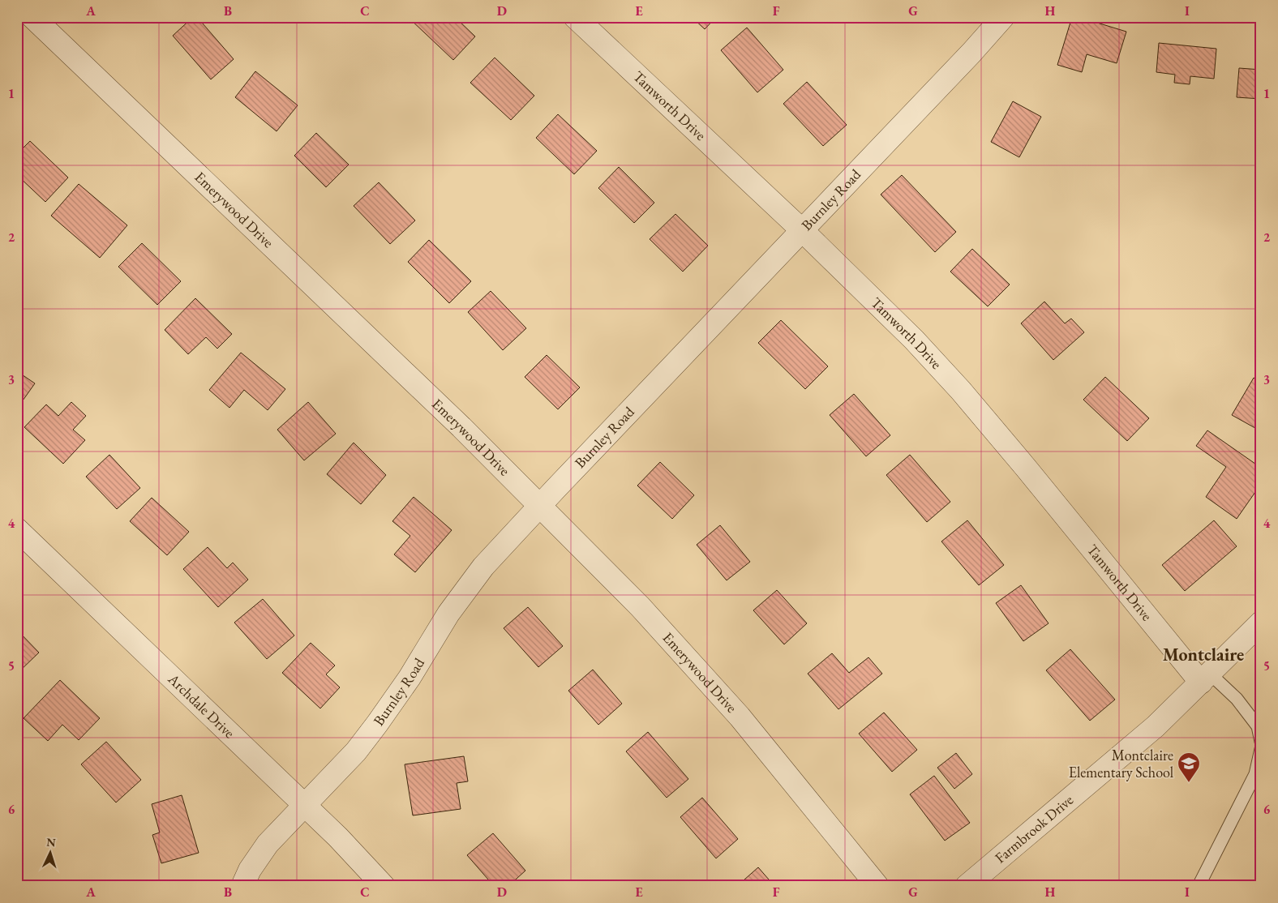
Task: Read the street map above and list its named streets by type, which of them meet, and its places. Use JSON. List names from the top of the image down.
{
  "streets": {
    "street": [
      "Tamworth Drive",
      "Burnley Road",
      "Emerywood Drive",
      "Archdale Drive",
      "Farmbrook Drive"
    ]
  },
  "crossings": [
    ["Tamworth Drive", "Burnley Road"],
    ["Tamworth Drive", "Farmbrook Drive"],
    ["Burnley Road", "Emerywood Drive"],
    ["Burnley Road", "Archdale Drive"]
  ],
  "districts": ["Montclaire"],
  "places": {
    "school or university": ["Montclaire Elementary School"]
  },
  "north": "top",
  "grid": {
    "columns": [
      "A",
      "B",
      "C",
      "D",
      "E",
      "F",
      "G",
      "H",
      "I"
    ],
    "rows": [
      "1",
      "2",
      "3",
      "4",
      "5",
      "6"
    ]
  }
}
